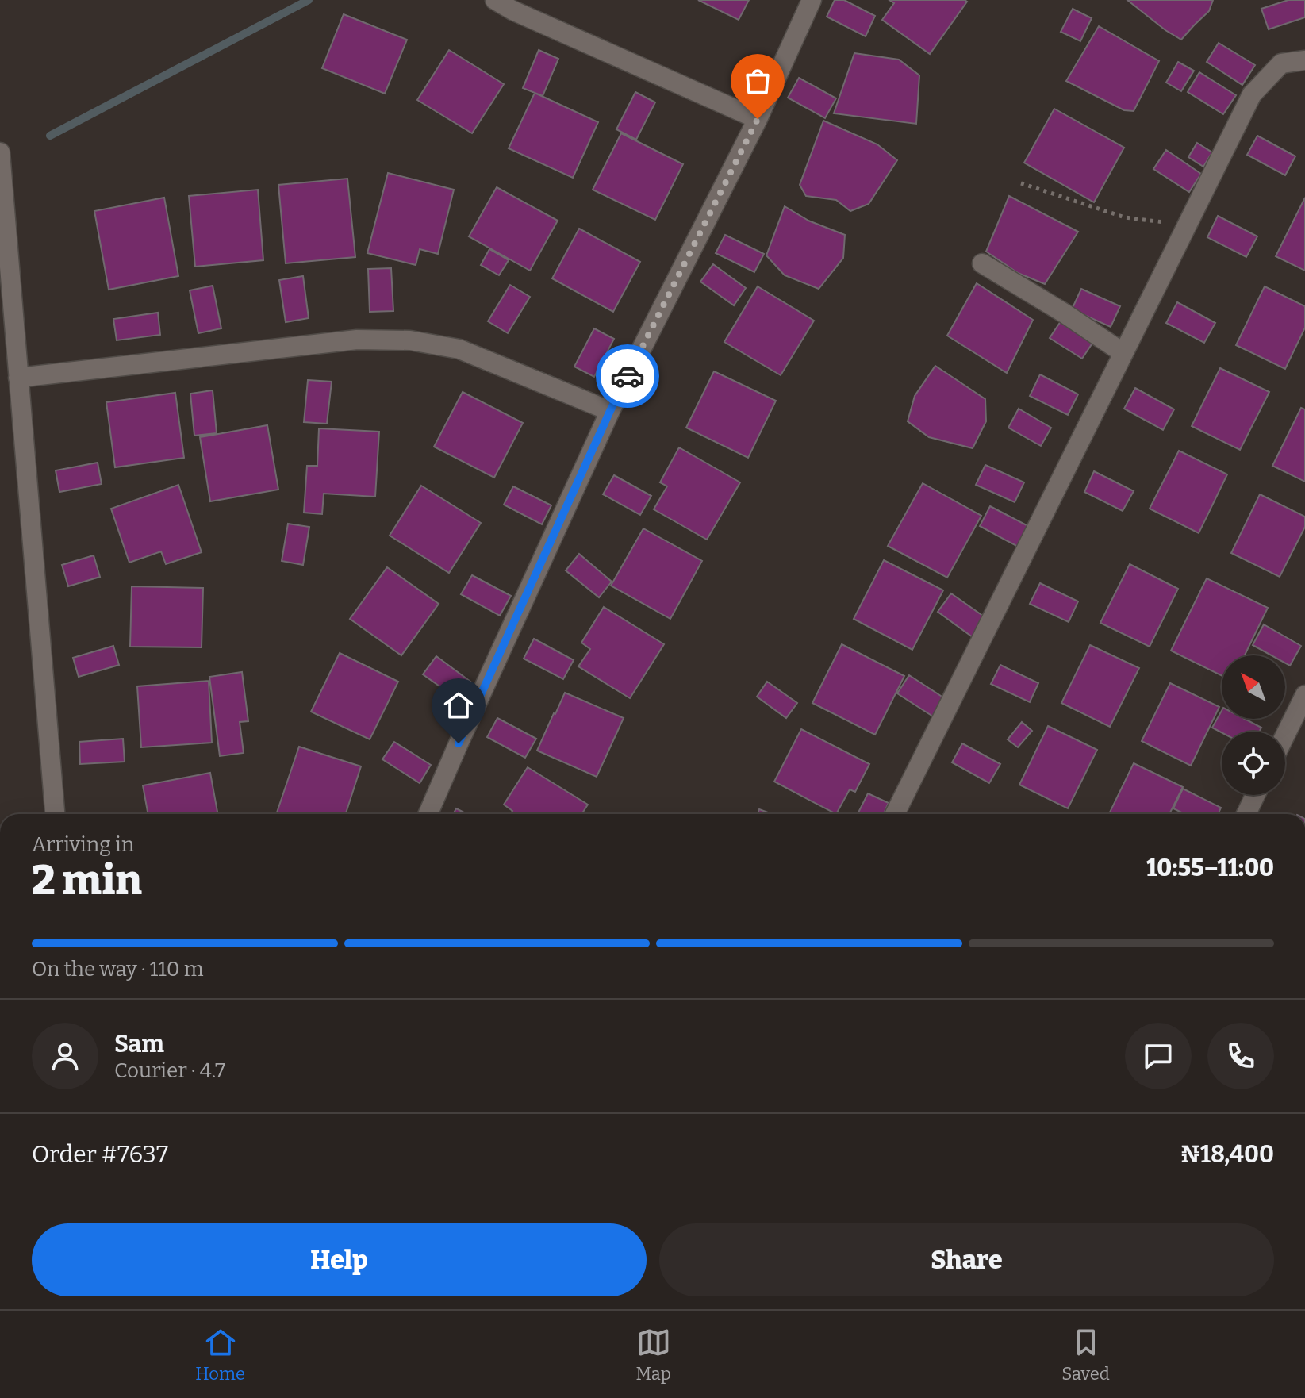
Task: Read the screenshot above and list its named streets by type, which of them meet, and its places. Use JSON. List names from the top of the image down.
{
  "north": "top left",
  "page": {
    "heading": ["2 min", "Arriving in", "10:55–11:00"],
    "panel": [
      "Sam",
      "Courier · 4.7",
      "Order #7637",
      "₦18,400"
    ],
    "bar": "On the way · 110 m",
    "buttons": ["Help", "Share"],
    "tabs": ["Home", "Map", "Saved"]
  }
}
